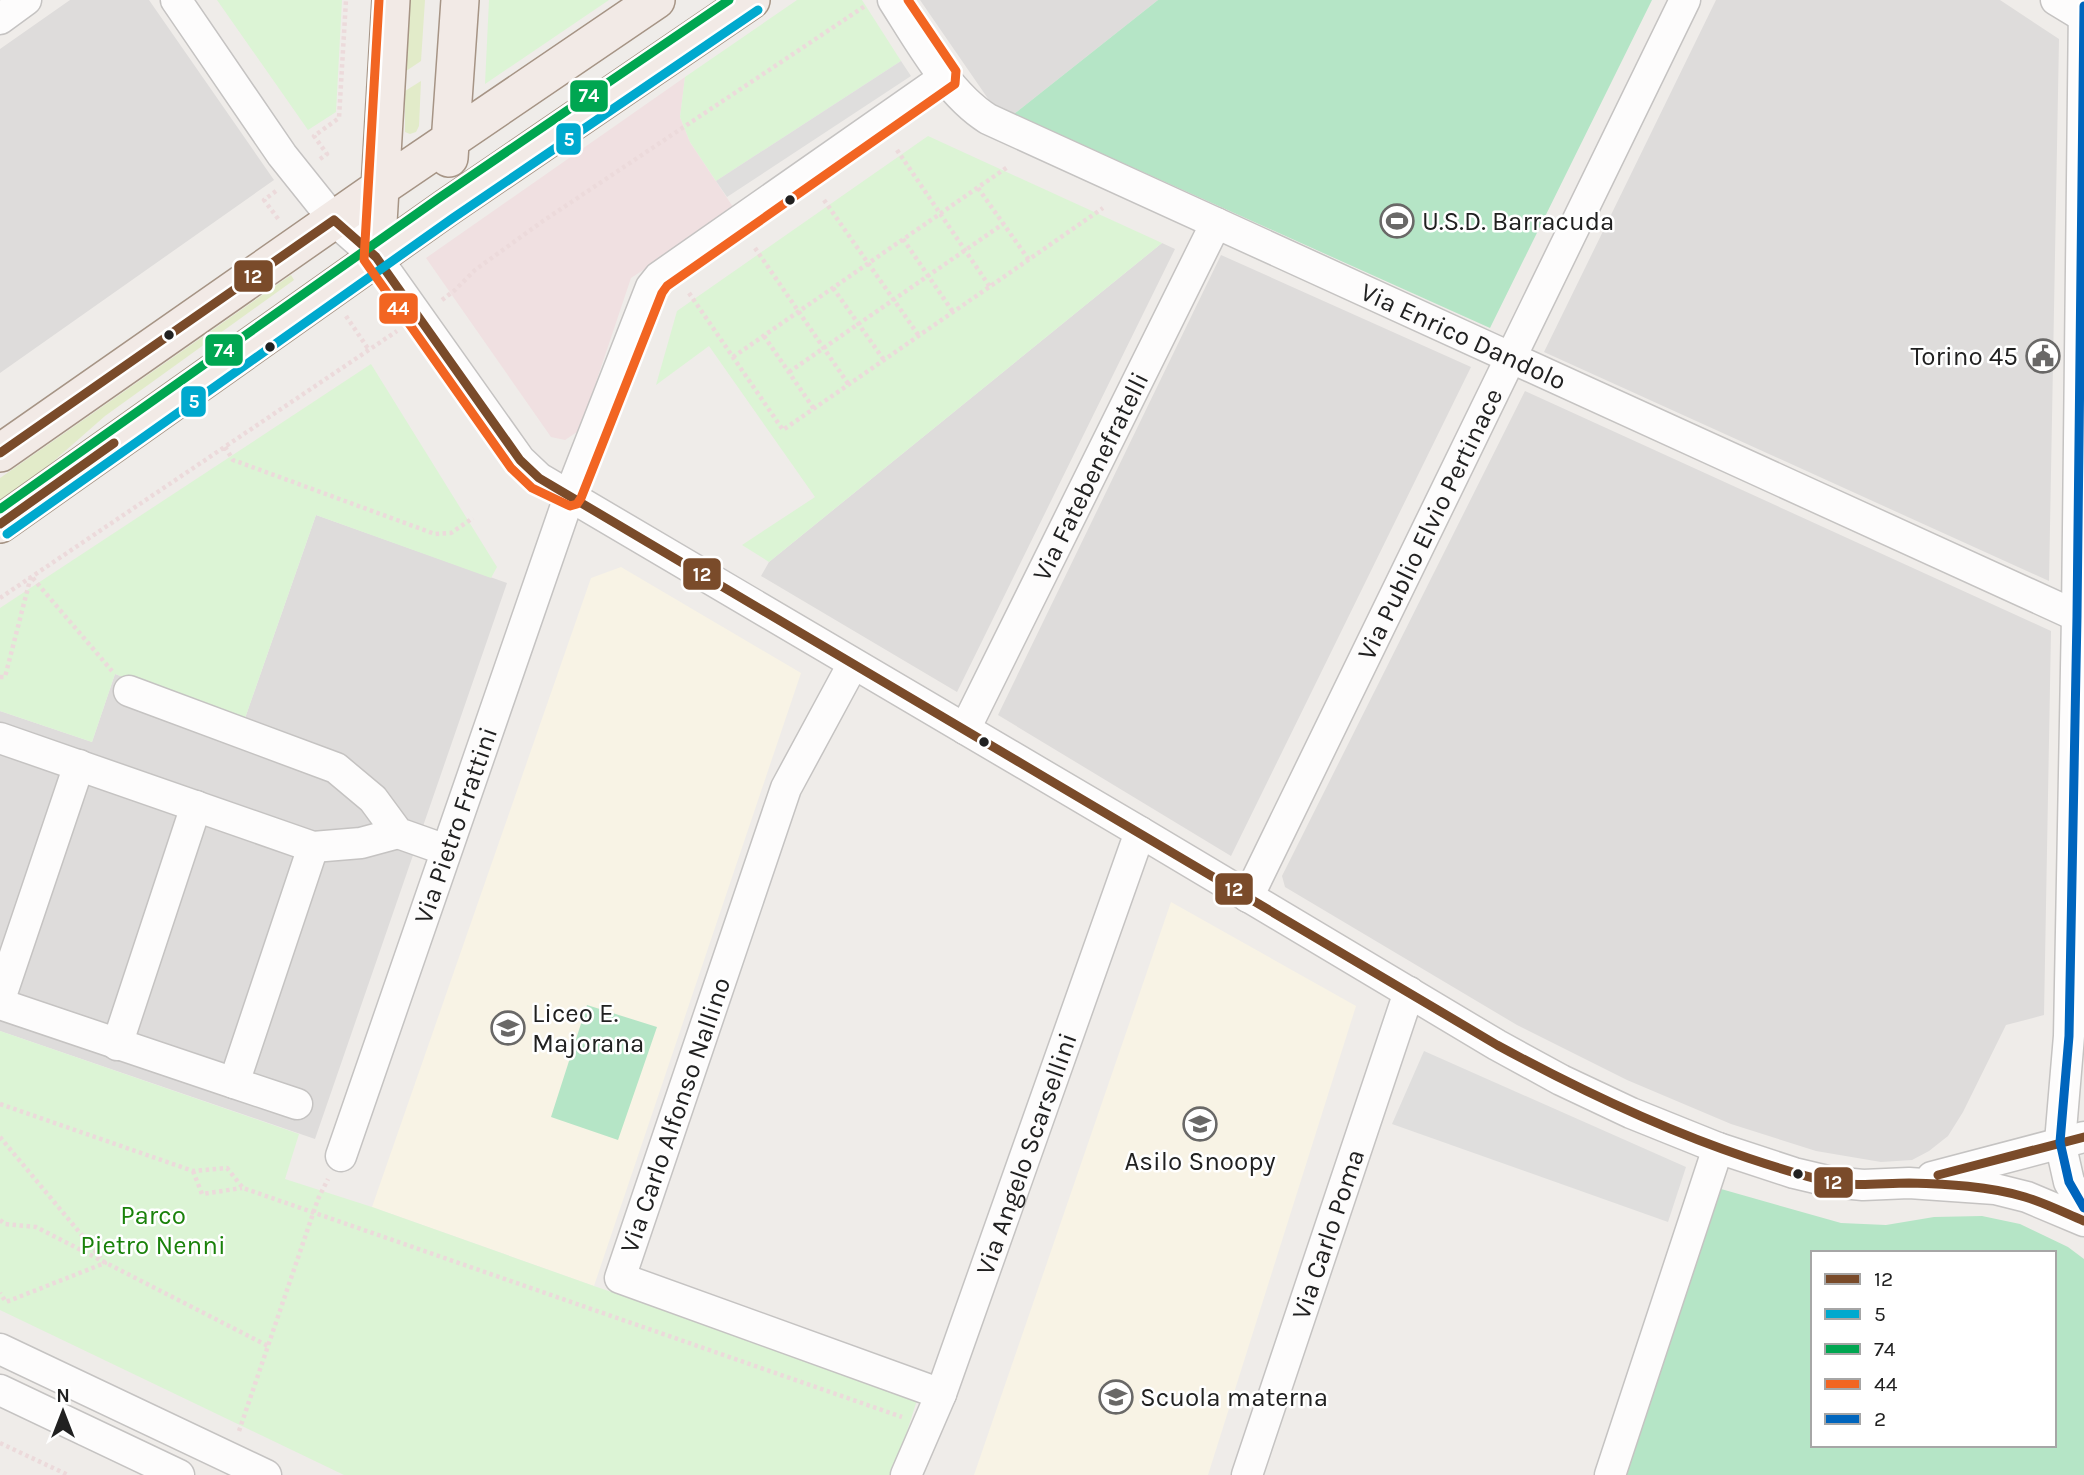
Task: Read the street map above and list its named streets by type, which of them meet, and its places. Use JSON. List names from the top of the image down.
{
  "streets": {
    "street": [
      "Via Enrico Dandolo",
      "Via Fatebenefratelli",
      "Via Publio Elvio Pertinace",
      "Via Pietro Frattini",
      "Via Carlo Alfonso Nallino",
      "Via Angelo Scarsellini",
      "Via Carlo Poma"
    ]
  },
  "crossings": [
    ["Via Enrico Dandolo", "Via Fatebenefratelli"],
    ["Via Enrico Dandolo", "Via Publio Elvio Pertinace"],
    ["Via Enrico Dandolo", "Via Pietro Frattini"],
    ["Via Carlo Alfonso Nallino", "Via Angelo Scarsellini"]
  ],
  "parks": ["Parco Pietro Nenni"],
  "places": {
    "sports": ["U.S.D. Barracuda"],
    "public building": ["Torino 45"],
    "school or university": ["Liceo E. Majorana", "Asilo Snoopy", "Scuola materna"]
  },
  "lines": [
    "transit line 74",
    "transit line 44",
    "transit line 2",
    "transit line 5",
    "transit line 12"
  ],
  "legend": [
    "12",
    "5",
    "74",
    "44",
    "2"
  ],
  "north": "top"
}
